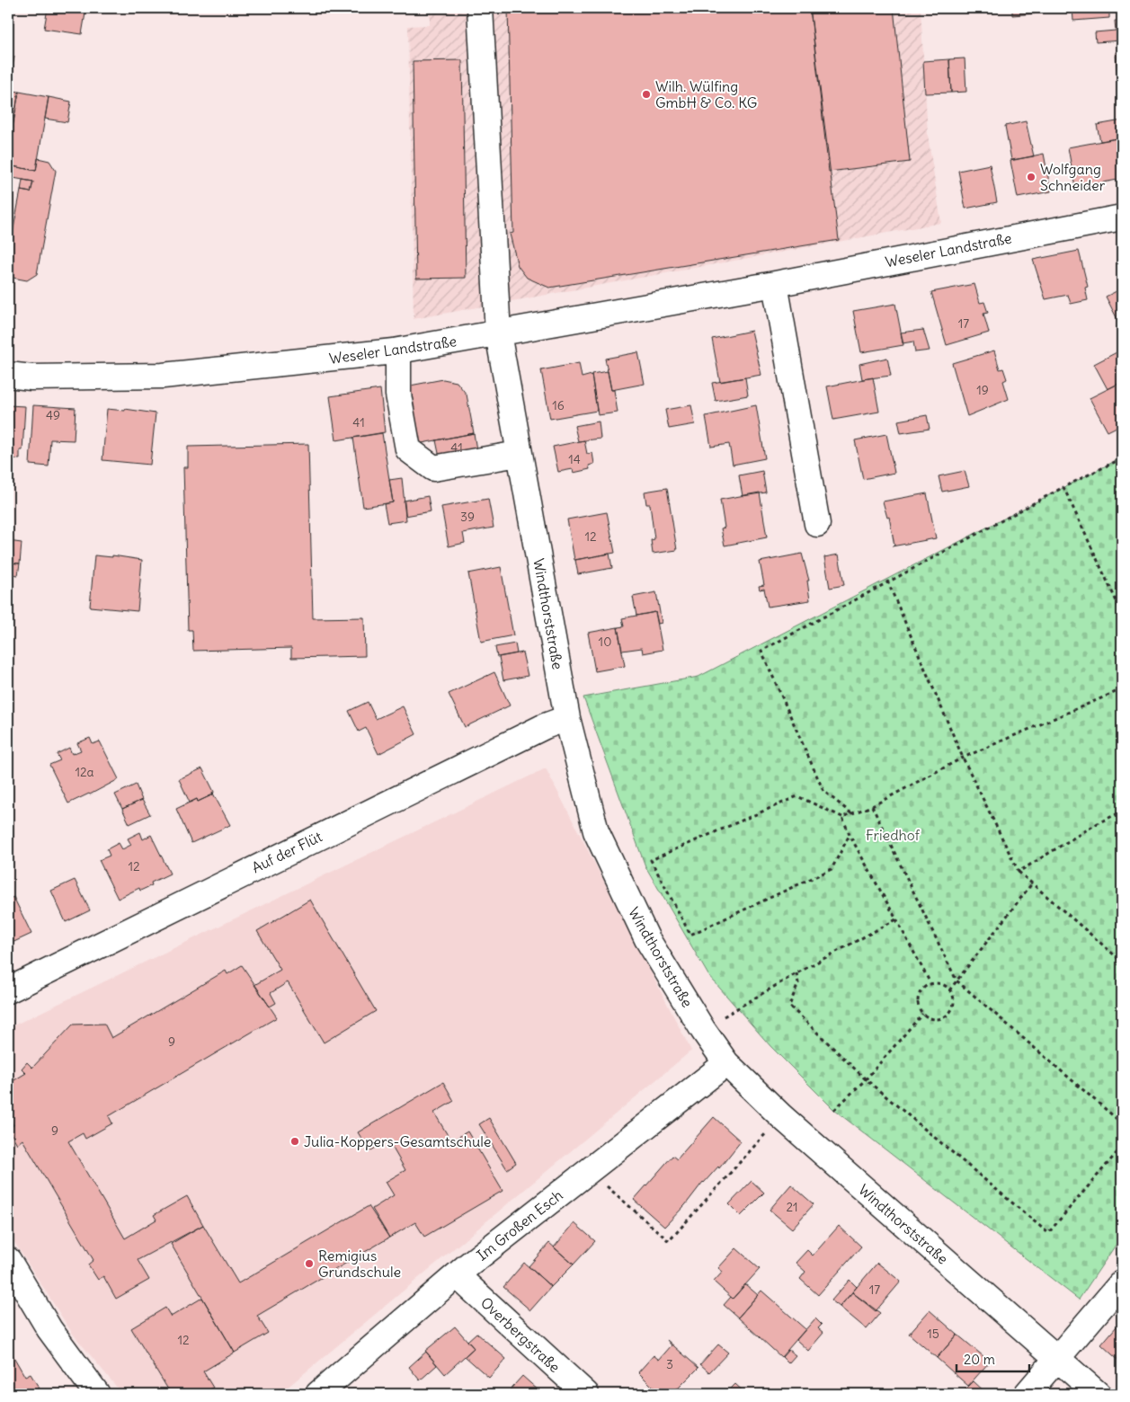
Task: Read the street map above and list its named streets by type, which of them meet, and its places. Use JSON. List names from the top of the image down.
{
  "streets": {
    "street": [
      "Weseler Landstraße",
      "Windthorststraße",
      "Auf der Flüt",
      "Im Großen Esch",
      "Overbergstraße"
    ]
  },
  "crossings": [
    ["Weseler Landstraße", "Windthorststraße"],
    ["Windthorststraße", "Auf der Flüt"],
    ["Windthorststraße", "Im Großen Esch"],
    ["Im Großen Esch", "Overbergstraße"]
  ],
  "parks": ["Friedhof"],
  "places": [
    "Wilh. Wülfing GmbH & Co. KG",
    "Wolfgang Schneider",
    "Julia-Koppers-Gesamtschule",
    "Remigius Grundschule"
  ],
  "house_numbers": [
    "17",
    "19",
    "16",
    "49",
    "41",
    "41",
    "14",
    "39",
    "12",
    "10",
    "12a",
    "12",
    "9",
    "9",
    "21",
    "17",
    "15",
    "12",
    "3"
  ],
  "scale_bar": "20 m"
}
